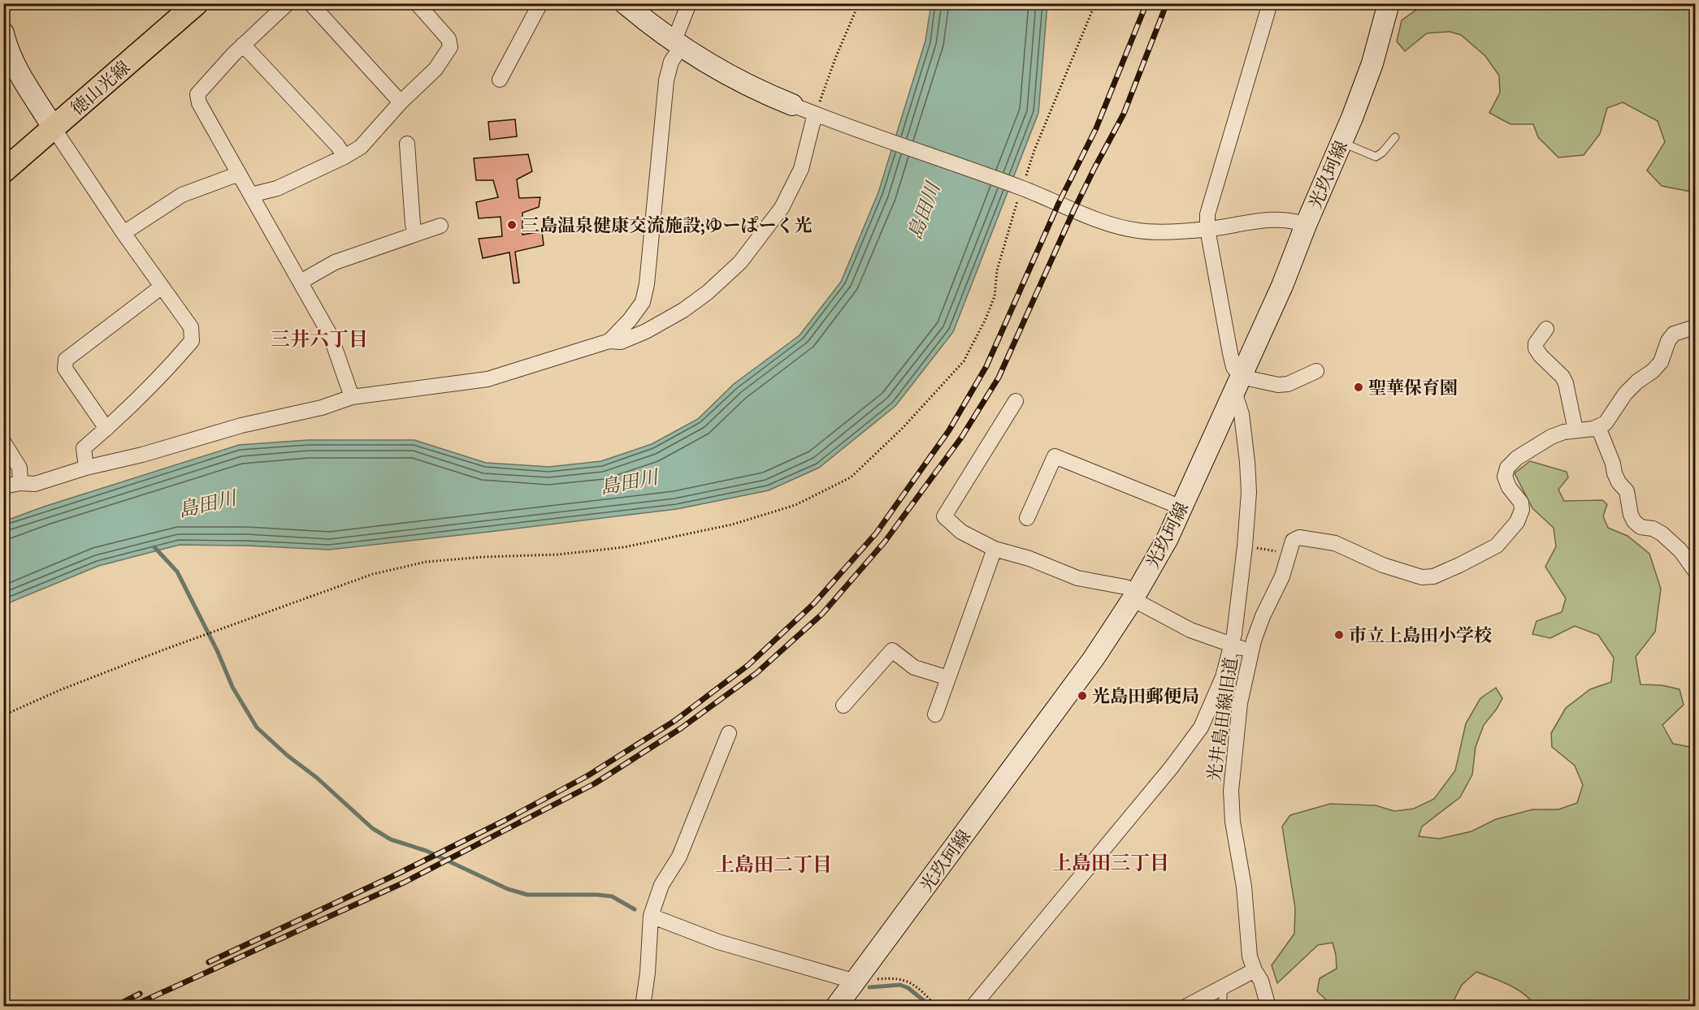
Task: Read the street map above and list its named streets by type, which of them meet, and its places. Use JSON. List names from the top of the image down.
{
  "streets": {
    "main road": ["徳山光線", "光玖珂線"],
    "street": ["光井島田線旧道"]
  },
  "crossings": [
    ["光玖珂線", "光井島田線旧道"]
  ],
  "districts": ["三井六丁目", "上島田三丁目", "上島田二丁目"],
  "water": ["島田川"],
  "places": [
    "三島温泉健康交流施設;ゆーぱーく光",
    "聖華保育園",
    "市立上島田小学校",
    "光島田郵便局"
  ]
}
